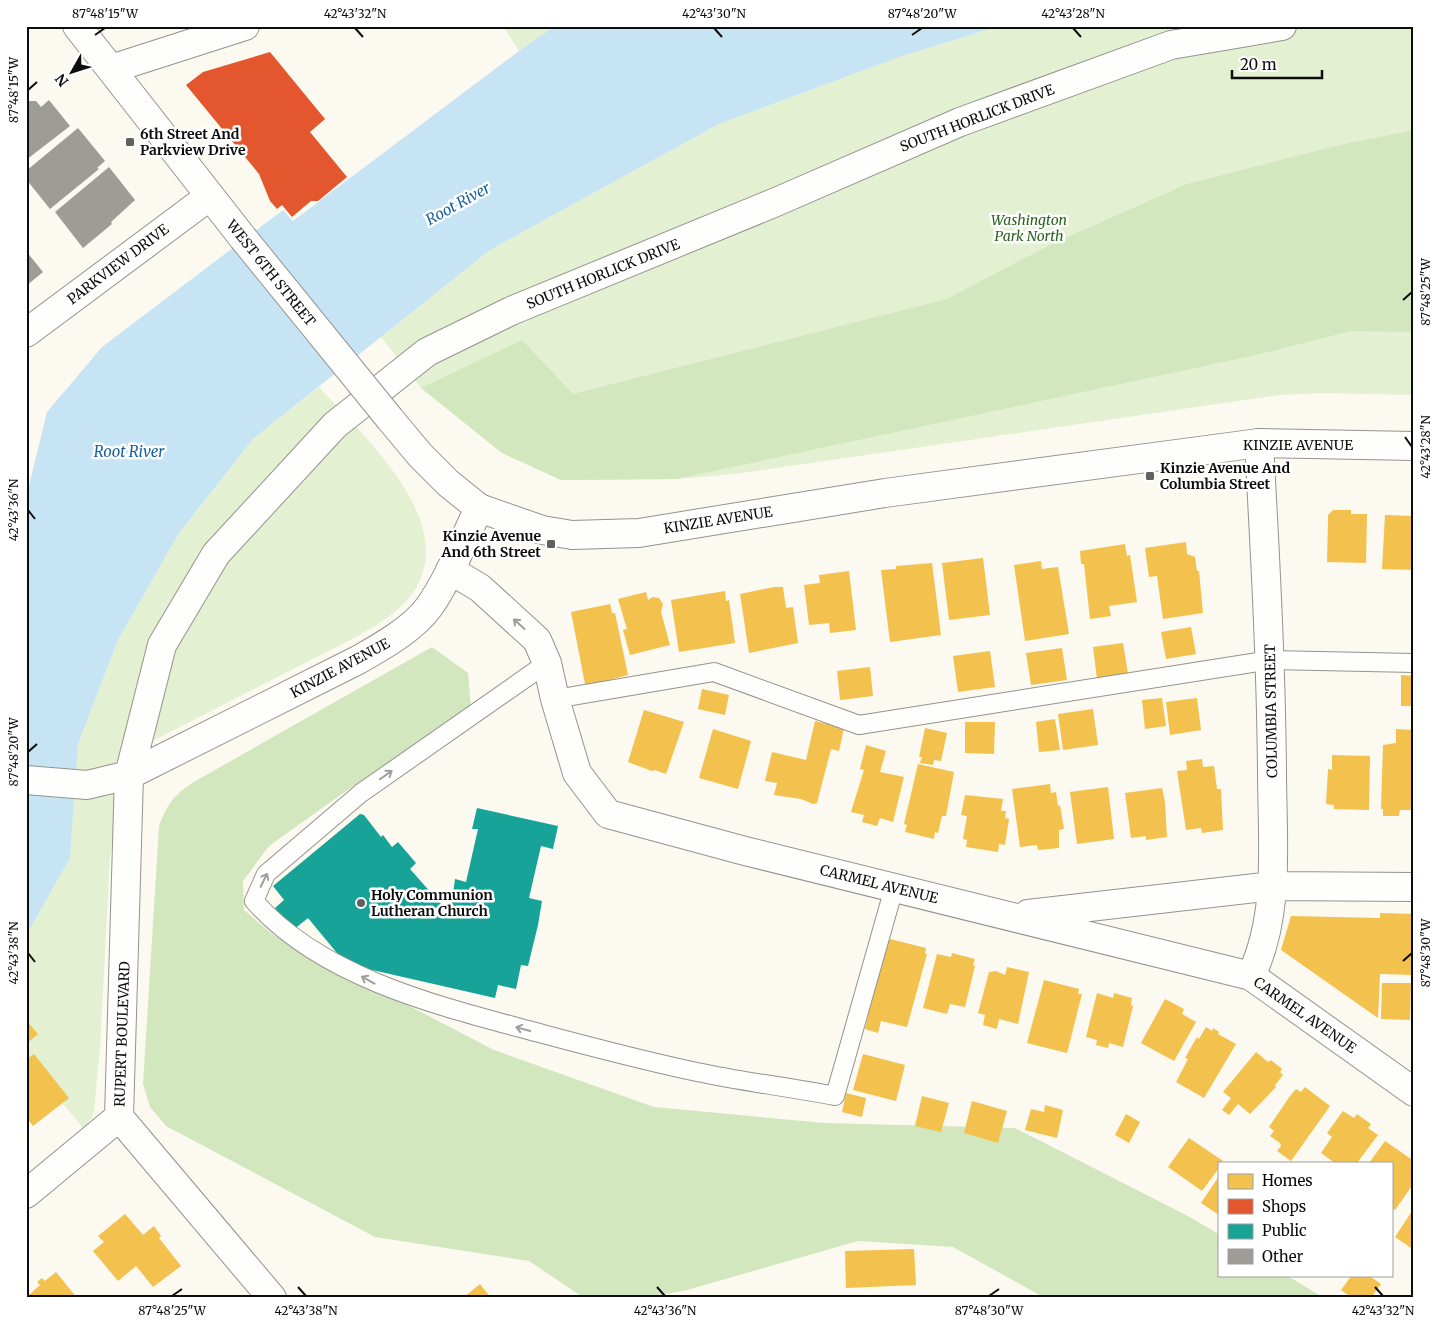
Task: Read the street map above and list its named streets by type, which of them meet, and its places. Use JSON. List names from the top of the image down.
{
  "streets": {
    "street": [
      "SOUTH HORLICK DRIVE",
      "PARKVIEW DRIVE",
      "WEST 6TH STREET",
      "KINZIE AVENUE",
      "COLUMBIA STREET",
      "CARMEL AVENUE",
      "RUPERT BOULEVARD"
    ]
  },
  "crossings": [
    ["SOUTH HORLICK DRIVE", "KINZIE AVENUE"],
    ["SOUTH HORLICK DRIVE", "RUPERT BOULEVARD"],
    ["PARKVIEW DRIVE", "WEST 6TH STREET"],
    ["WEST 6TH STREET", "KINZIE AVENUE"],
    ["KINZIE AVENUE", "COLUMBIA STREET"],
    ["KINZIE AVENUE", "CARMEL AVENUE"],
    ["KINZIE AVENUE", "RUPERT BOULEVARD"],
    ["COLUMBIA STREET", "CARMEL AVENUE"]
  ],
  "water": ["Root River"],
  "parks": ["Washington Park North"],
  "places": {
    "transit": ["6th Street And Parkview Drive", "Kinzie Avenue And Columbia Street", "Kinzie Avenue And 6th Street"],
    "other": ["Holy Communion Lutheran Church"]
  },
  "legend": [
    "Homes",
    "Shops",
    "Public",
    "Other"
  ],
  "scale_bar": "20 m",
  "north": "bottom left",
  "coordinates": [
    "87°48'15\"W",
    "42°43'32\"N",
    "42°43'30\"N",
    "87°48'20\"W",
    "42°43'28\"N",
    "87°48'25\"W",
    "42°43'36\"N",
    "42°43'38\"N",
    "87°48'30\"W"
  ]
}
